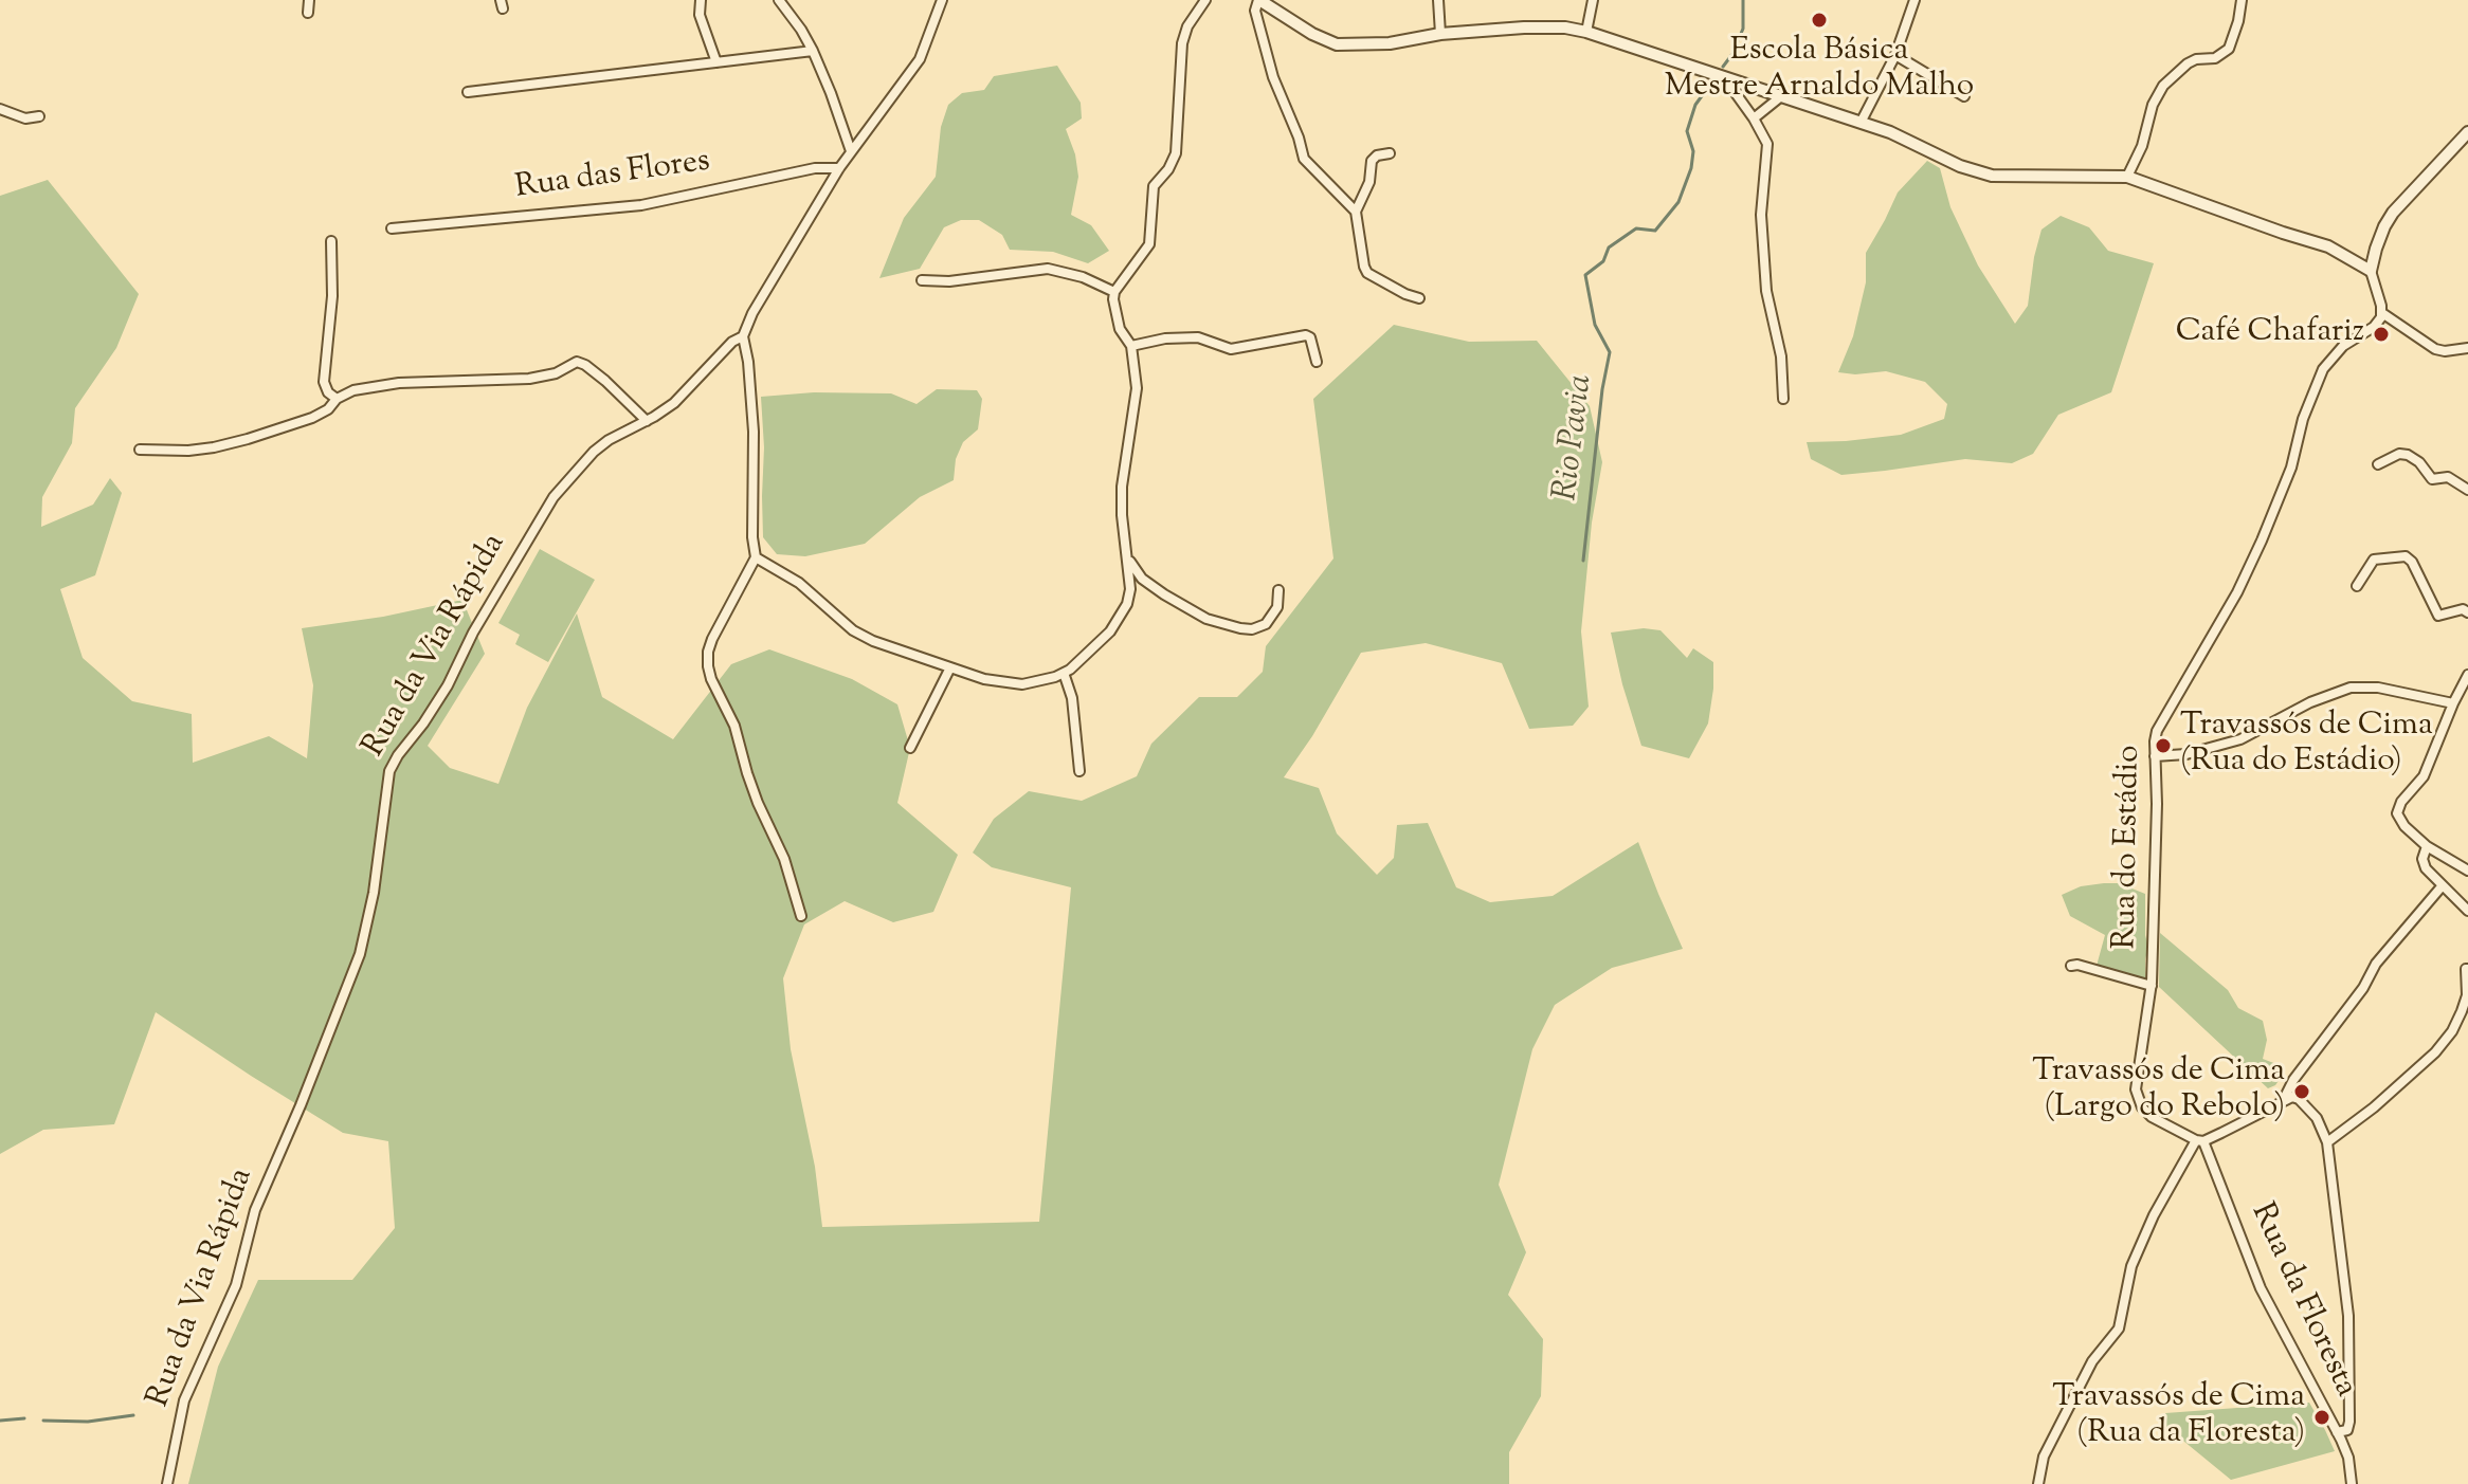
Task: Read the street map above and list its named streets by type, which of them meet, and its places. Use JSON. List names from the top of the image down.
{
  "streets": {
    "street": [
      "Rua das Flores",
      "Rua da Via Rápida",
      "Rua do Estádio",
      "Rua da Floresta"
    ]
  },
  "crossings": [
    ["Rua das Flores", "Rua da Via Rápida"],
    ["Rua do Estádio", "Rua da Floresta"]
  ],
  "water": ["Rio Pavia"],
  "places": [
    "Escola Básica Mestre Arnaldo Malho",
    "Café Chafariz",
    "Travassós de Cima (Rua do Estádio)",
    "Travassós de Cima (Largo do Rebolo)",
    "Travassós de Cima (Rua da Floresta)"
  ]
}
